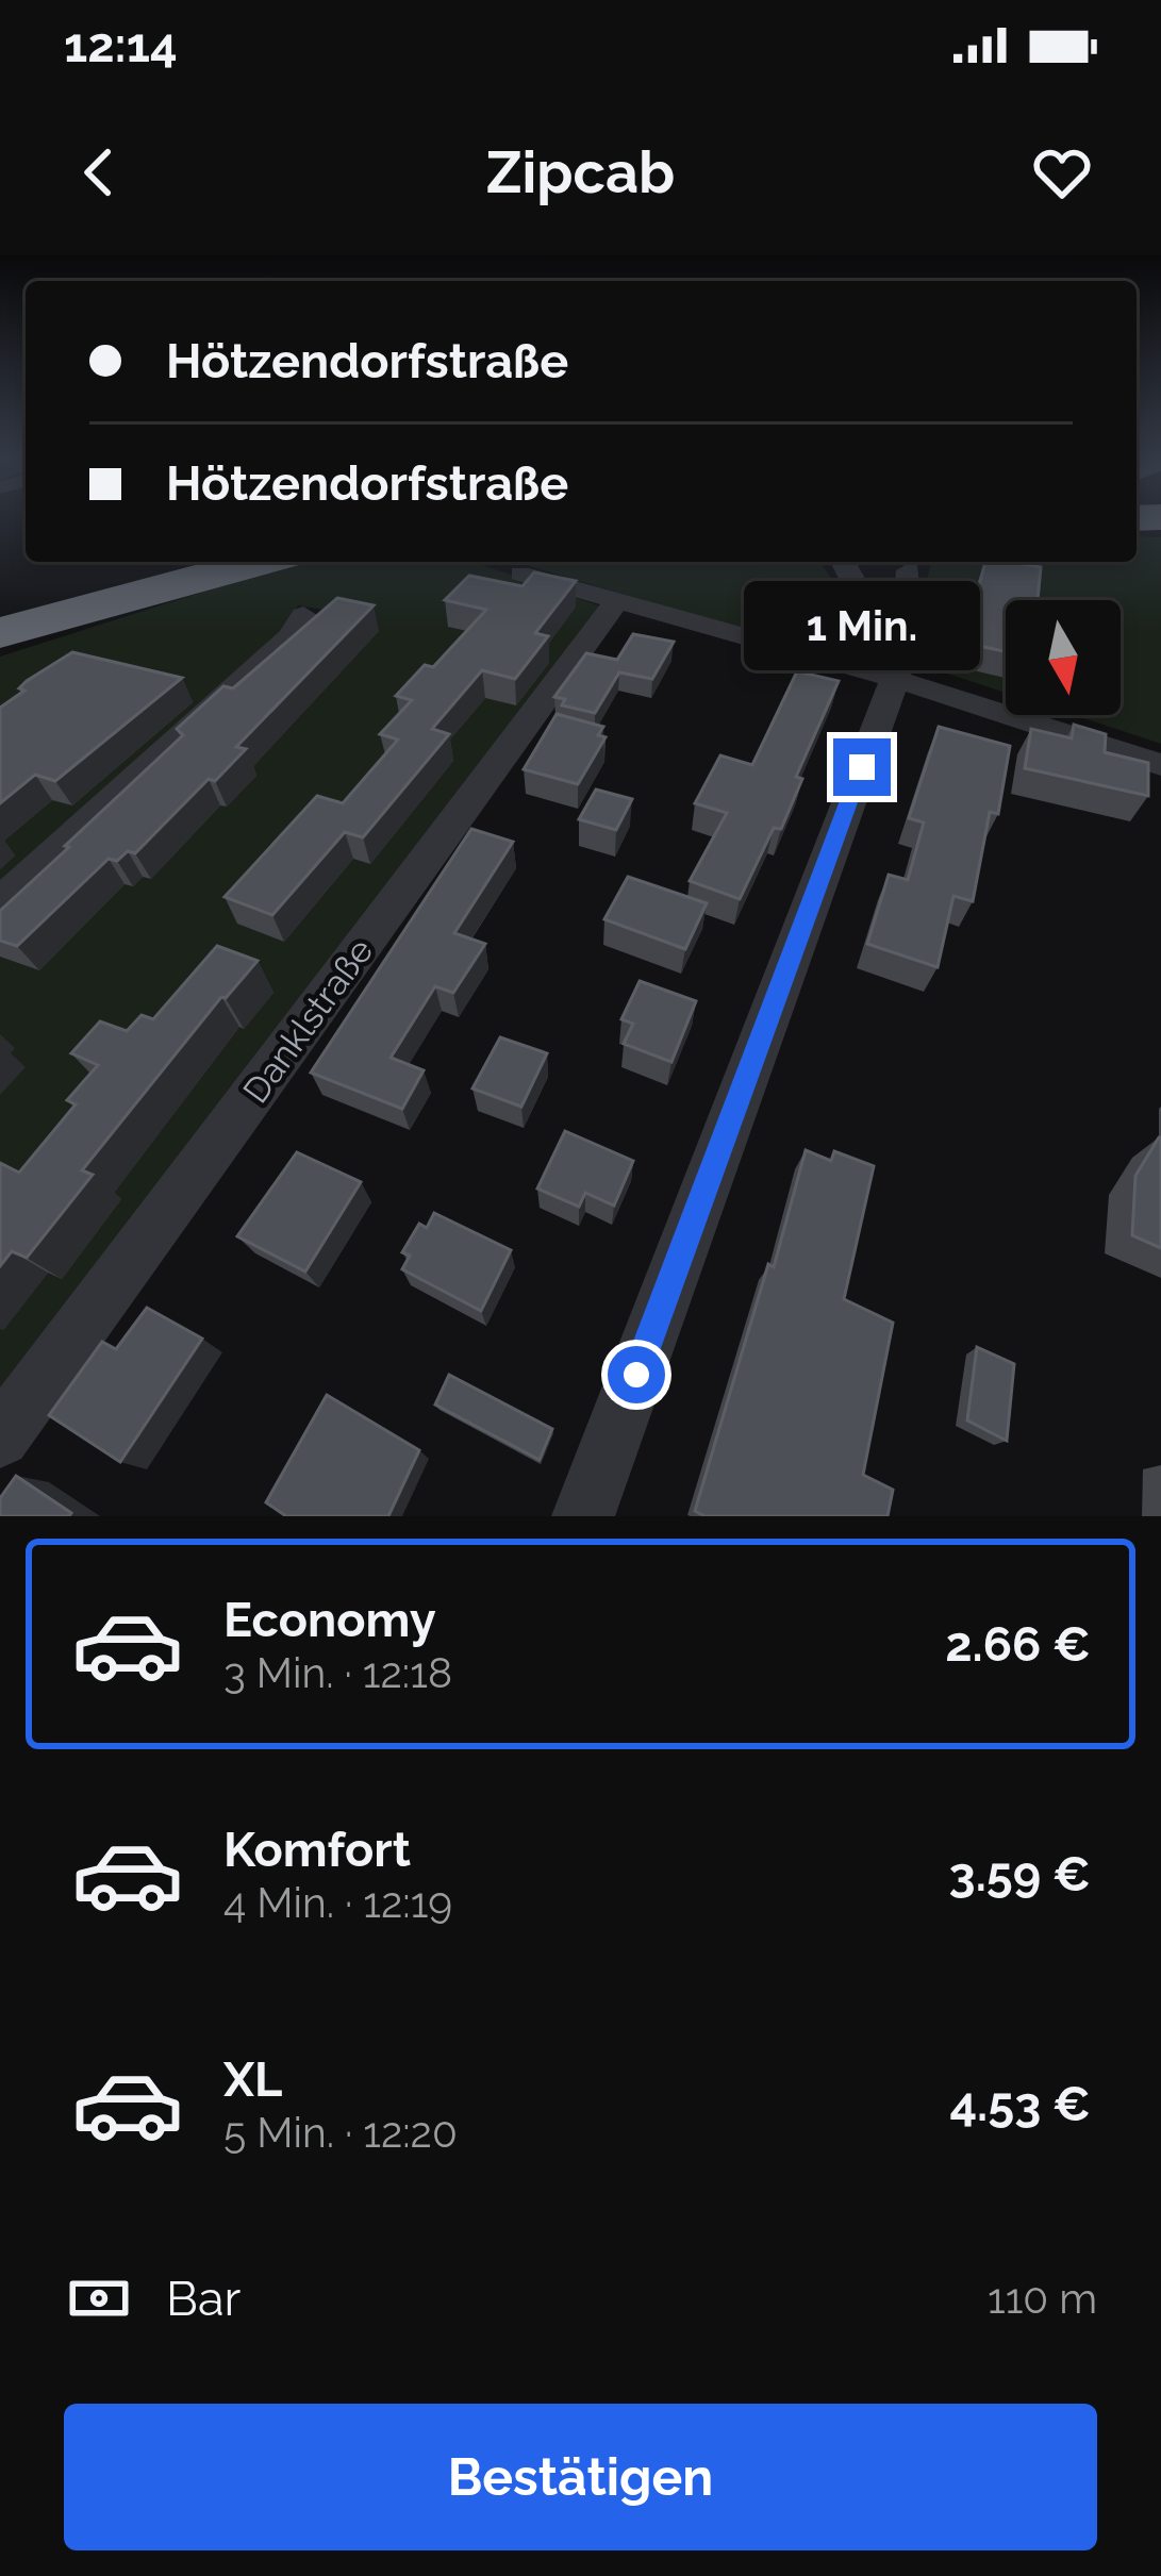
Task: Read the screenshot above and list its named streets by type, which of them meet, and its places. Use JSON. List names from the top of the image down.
{
  "streets": {
    "street": ["Danklstraße"]
  },
  "north": "bottom",
  "page": {
    "status": "12:14",
    "header": "Zipcab",
    "banner": ["Hötzendorfstraße", "Hötzendorfstraße"],
    "bubble": "1 Min.",
    "list": [
      {
        "name": "Economy",
        "note": "3 Min. · 12:18",
        "value": "2.66 €"
      },
      {
        "name": "Komfort",
        "note": "4 Min. · 12:19",
        "value": "3.59 €"
      },
      {
        "name": "XL",
        "note": "5 Min. · 12:20",
        "value": "4.53 €"
      }
    ],
    "pay": ["Bar", "110 m"],
    "buttons": "Bestätigen"
  }
}
